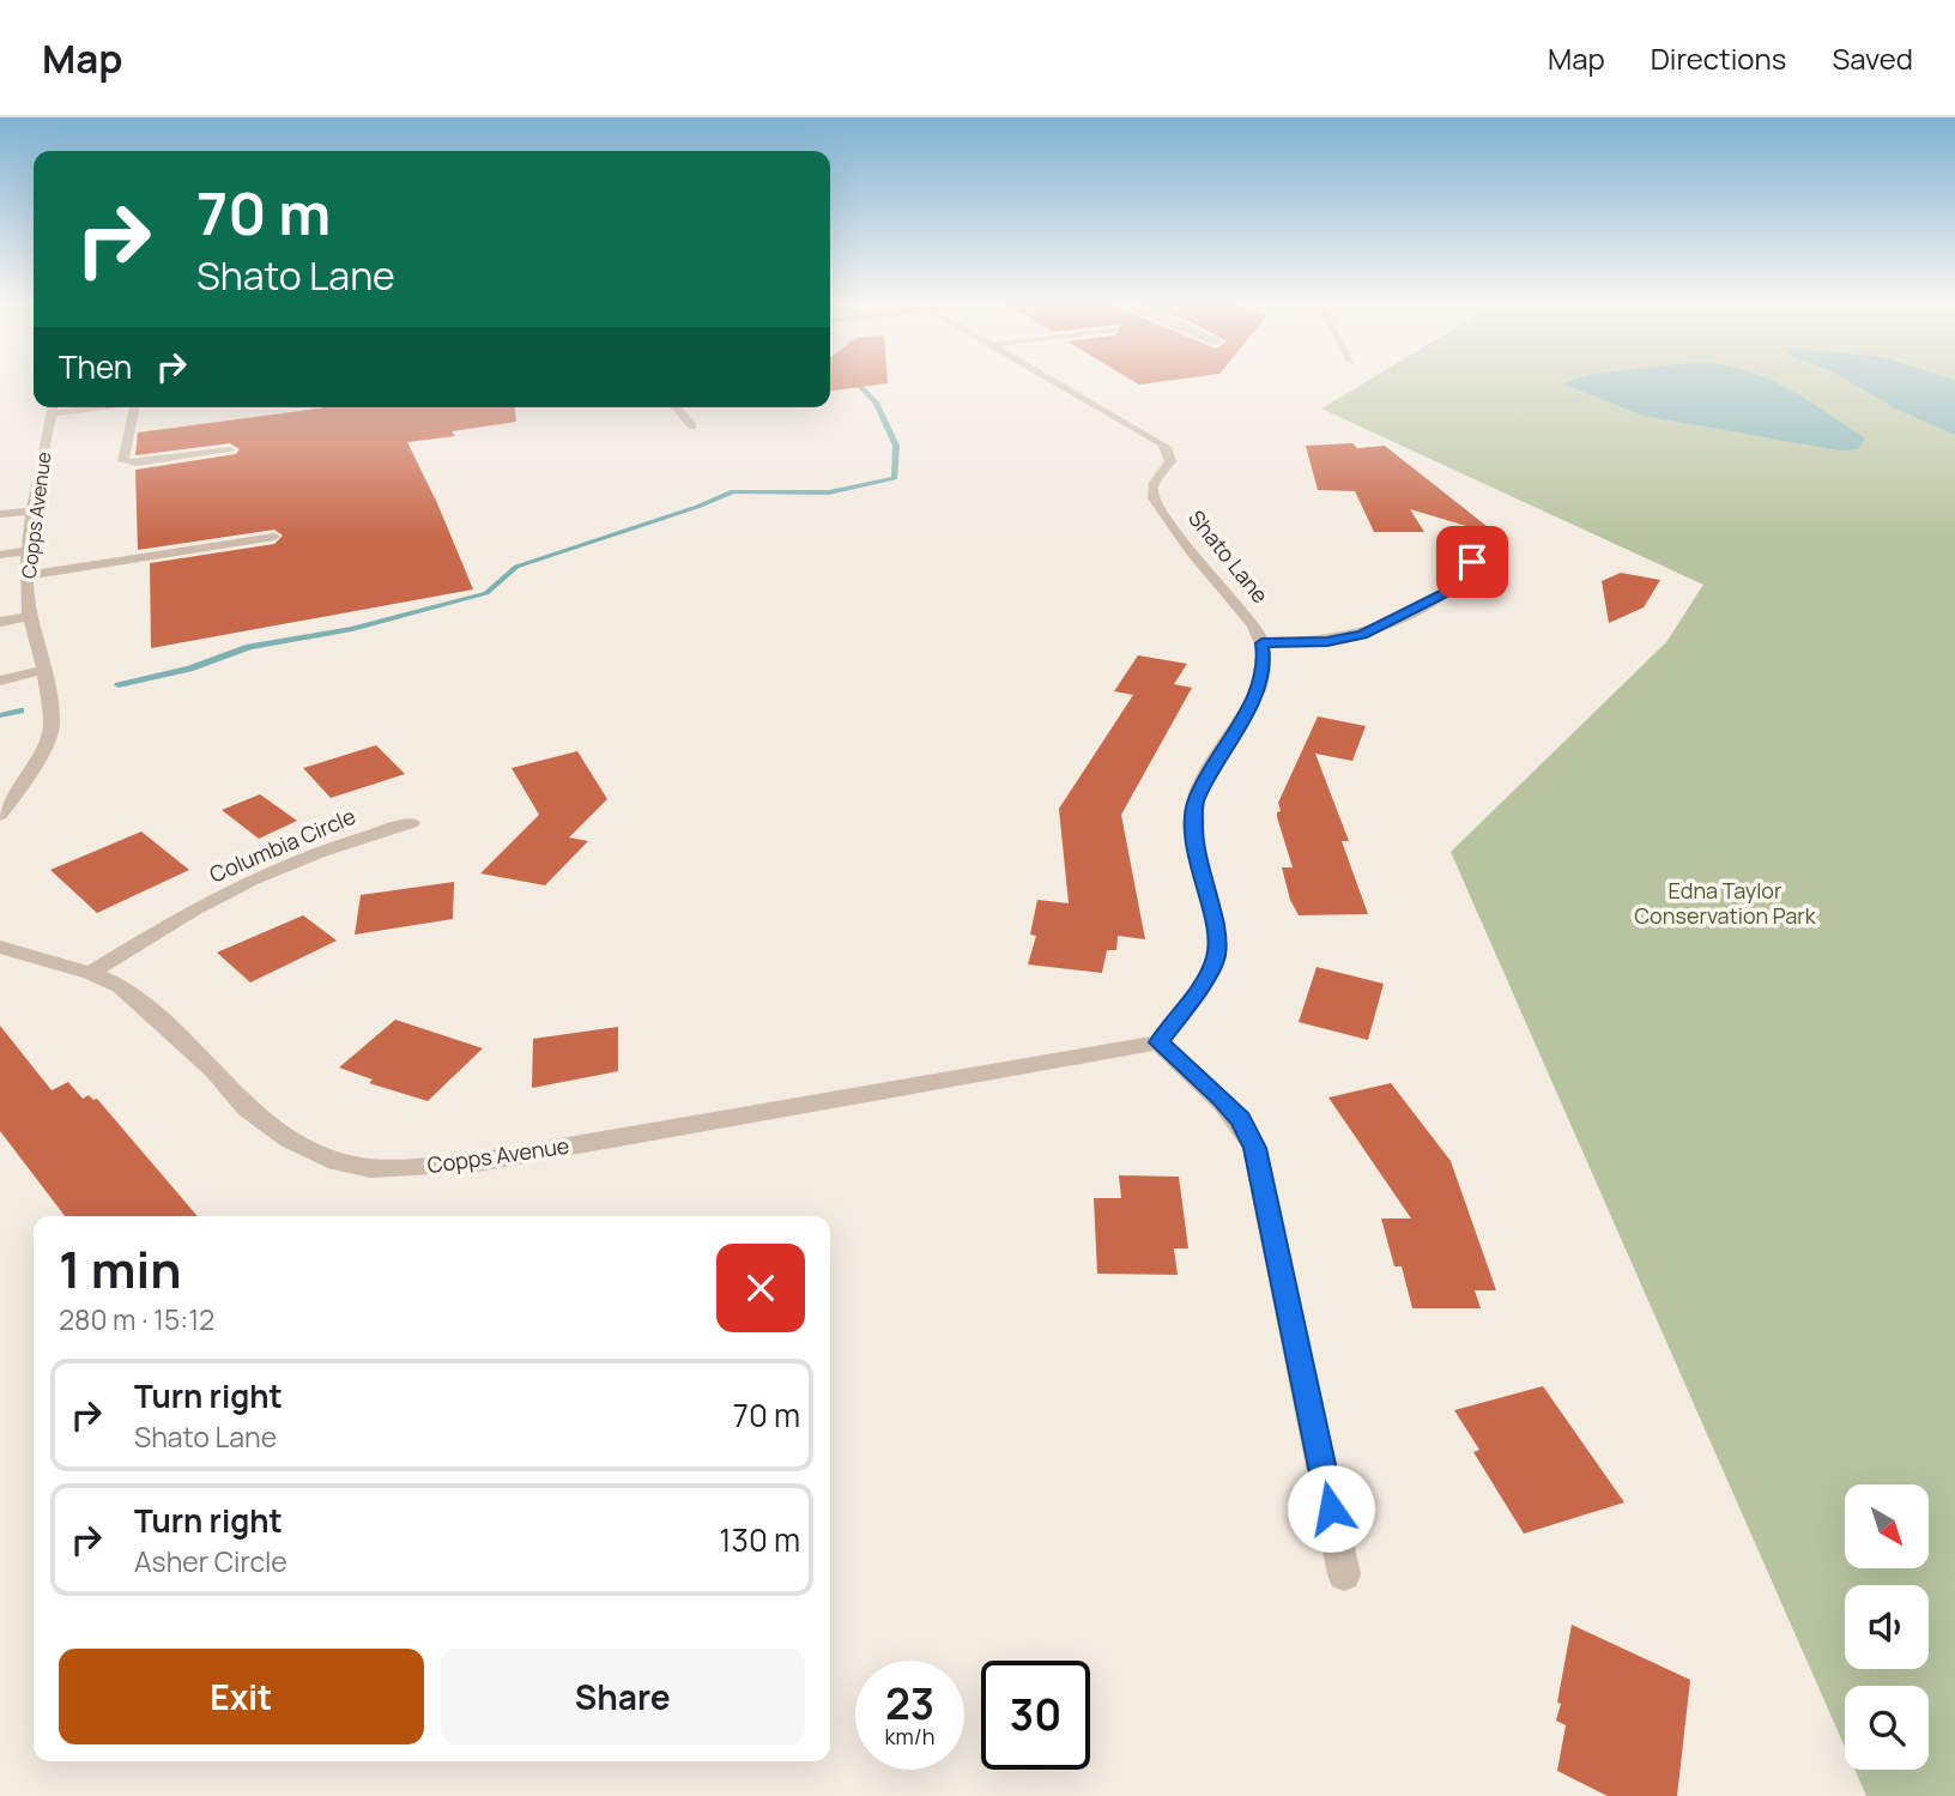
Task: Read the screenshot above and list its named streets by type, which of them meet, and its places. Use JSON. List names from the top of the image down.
{
  "streets": {
    "street": ["Copps Avenue", "Shato Lane", "Columbia Circle"]
  },
  "crossings": [
    ["Copps Avenue", "Columbia Circle"]
  ],
  "parks": ["Edna Taylor Conservation Park"],
  "north": "bottom right",
  "page": {
    "header": "Map",
    "nav": ["Map", "Directions", "Saved"],
    "turn": ["70 m", "Shato Lane"],
    "then": "Then",
    "heading": ["1 min", "280 m · 15:12"],
    "list": [
      {
        "name": "Turn right",
        "note": "Shato Lane",
        "value": "70 m"
      },
      {
        "name": "Turn right",
        "note": "Asher Circle",
        "value": "130 m"
      }
    ],
    "buttons": ["Exit", "Share"],
    "speed": "23 km/h",
    "limit": "30"
  }
}
